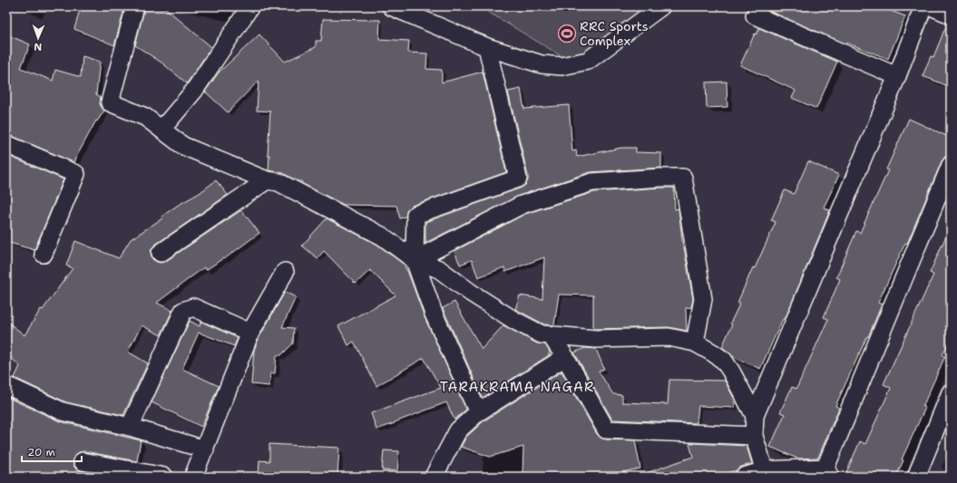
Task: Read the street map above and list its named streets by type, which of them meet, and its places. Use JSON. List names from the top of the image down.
{
  "districts": ["TARAKRAMA NAGAR"],
  "places": {
    "sports": ["RRC Sports Complex"]
  },
  "scale_bar": "20 m",
  "north": "bottom"
}
